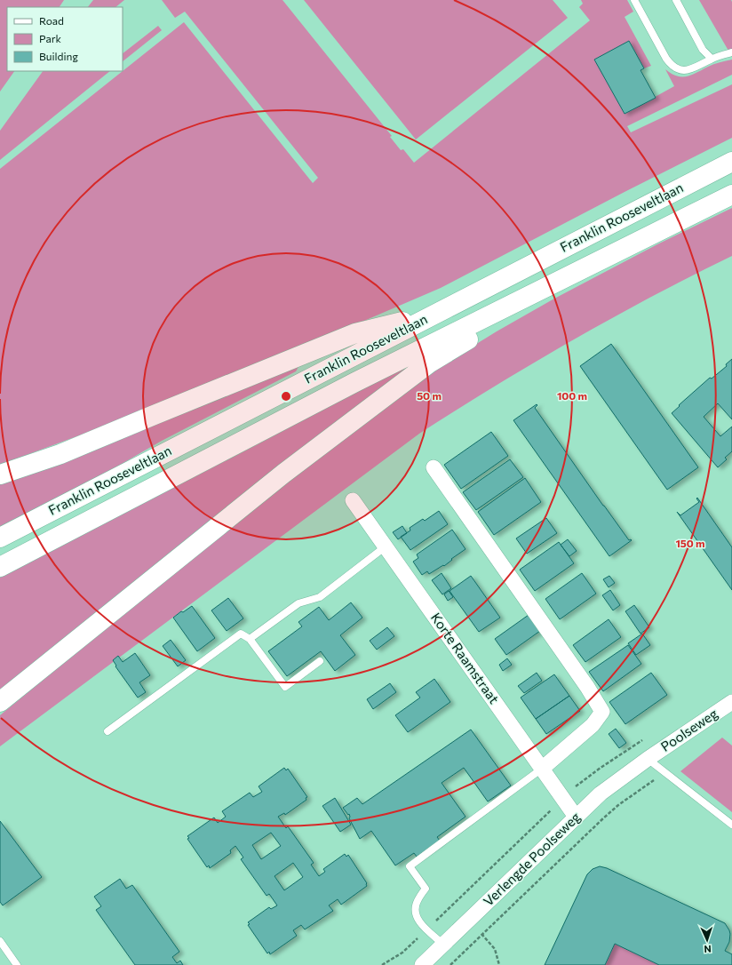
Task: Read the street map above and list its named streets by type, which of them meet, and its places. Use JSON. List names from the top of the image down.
{
  "streets": {
    "main road": ["Franklin Rooseveltlaan"],
    "street": ["Korte Raamstraat", "Poolseweg", "Verlengde Poolseweg"]
  },
  "crossings": [
    ["Korte Raamstraat", "Verlengde Poolseweg"],
    ["Poolseweg", "Verlengde Poolseweg"]
  ],
  "legend": ["Road", "Park", "Building"],
  "north": "bottom",
  "rings": ["50 m", "100 m", "150 m"]
}
